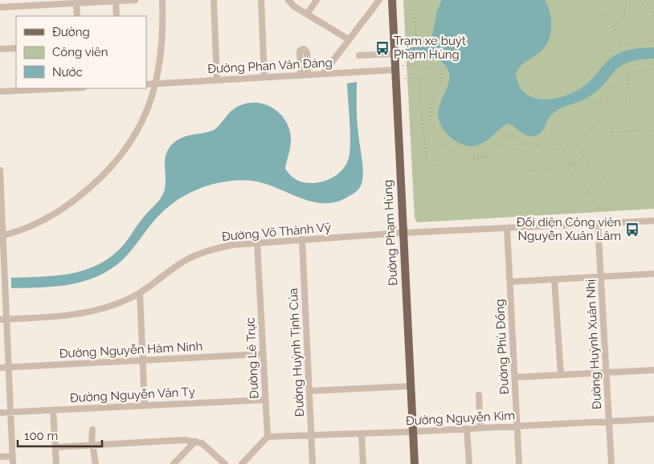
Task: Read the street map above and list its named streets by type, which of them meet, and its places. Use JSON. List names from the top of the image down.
{
  "streets": {
    "main road": ["Đường Phạm Hùng"],
    "street": [
      "Đường Phan Văn Đáng",
      "Đường Võ Thành Vỹ",
      "Đường Huỳnh Xuân Nhị",
      "Đường Phù Đổng",
      "Đường Nguyễn Hàm Ninh",
      "Đường Huỳnh Tịnh Của",
      "Đường Lê Trực",
      "Đường Nguyễn Văn Tỵ",
      "Đường Nguyễn Kim"
    ]
  },
  "crossings": [
    ["Đường Phan Văn Đáng", "Đường Phạm Hùng"],
    ["Đường Võ Thành Vỹ", "Đường Phạm Hùng"],
    ["Đường Võ Thành Vỹ", "Đường Huỳnh Xuân Nhị"],
    ["Đường Võ Thành Vỹ", "Đường Phù Đổng"],
    ["Đường Võ Thành Vỹ", "Đường Huỳnh Tịnh Của"],
    ["Đường Võ Thành Vỹ", "Đường Lê Trực"],
    ["Đường Phạm Hùng", "Đường Nguyễn Kim"],
    ["Đường Huỳnh Xuân Nhị", "Đường Nguyễn Kim"],
    ["Đường Phù Đổng", "Đường Nguyễn Kim"],
    ["Đường Nguyễn Hàm Ninh", "Đường Lê Trực"],
    ["Đường Huỳnh Tịnh Của", "Đường Nguyễn Kim"],
    ["Đường Lê Trực", "Đường Nguyễn Văn Tỵ"],
    ["Đường Lê Trực", "Đường Nguyễn Kim"]
  ],
  "places": {
    "bus stop": ["Trạm xe buýt Phạm Hùng", "Đối diện Công viên Nguyễn Xuân Lâm"]
  },
  "legend": ["Đường", "Công viên", "Nước"],
  "scale_bar": "100 m"
}
